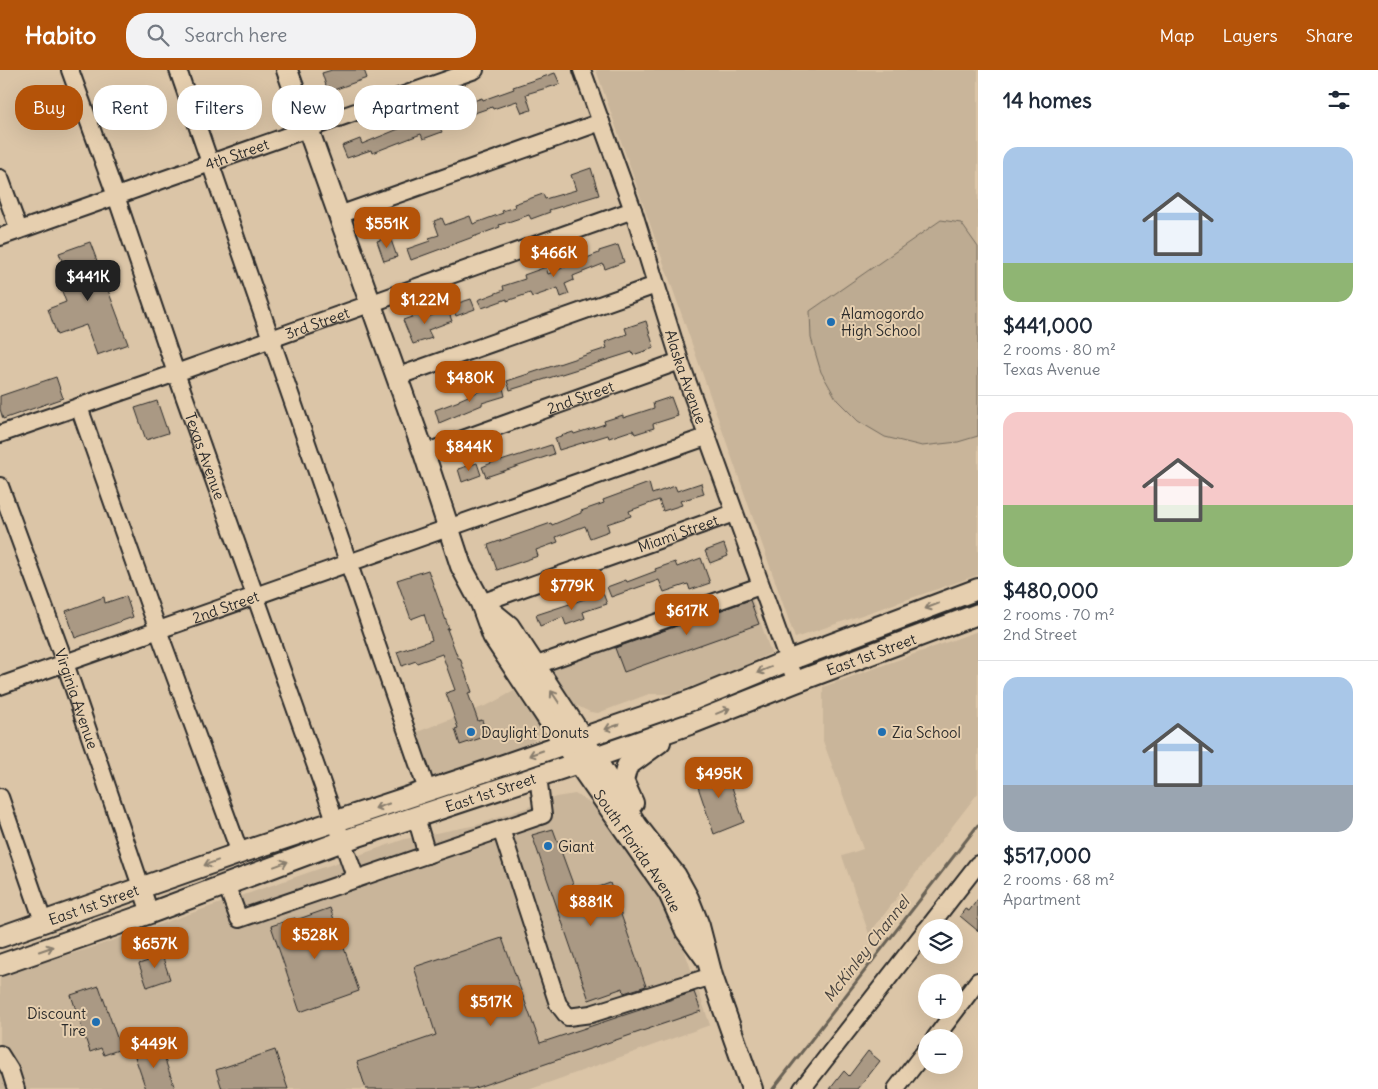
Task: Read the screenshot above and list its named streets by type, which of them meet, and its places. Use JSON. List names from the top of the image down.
{
  "streets": {
    "main road": ["East 1st Street", "South Florida Avenue"],
    "street": [
      "4th Street",
      "3rd Street",
      "Alaska Avenue",
      "2nd Street",
      "Texas Avenue",
      "Miami Street",
      "Virginia Avenue"
    ]
  },
  "crossings": [
    ["4th Street", "Texas Avenue"],
    ["3rd Street", "Alaska Avenue"],
    ["3rd Street", "Texas Avenue"],
    ["Alaska Avenue", "2nd Street"],
    ["Alaska Avenue", "Miami Street"],
    ["Alaska Avenue", "East 1st Street"],
    ["2nd Street", "Texas Avenue"],
    ["2nd Street", "Virginia Avenue"],
    ["Texas Avenue", "East 1st Street"],
    ["East 1st Street", "Virginia Avenue"],
    ["East 1st Street", "South Florida Avenue"]
  ],
  "water": ["McKinley Channel"],
  "places": [
    "Alamogordo High School",
    "Daylight Donuts",
    "Zia School",
    "Giant",
    "Discount Tire"
  ],
  "page": {
    "header": "Habito",
    "search": "Search here",
    "nav": ["Map", "Layers", "Share"],
    "heading": "14 homes",
    "chip": [
      "Buy",
      "Rent",
      "Filters",
      "New",
      "Apartment"
    ],
    "list": [
      {
        "name": "$441,000",
        "note": "2 rooms · 80 m² · Texas Avenue"
      },
      {
        "name": "$480,000",
        "note": "2 rooms · 70 m² · 2nd Street"
      },
      {
        "name": "$517,000",
        "note": "2 rooms · 68 m² · Apartment"
      }
    ],
    "price": [
      "$551K",
      "$466K",
      "$441K",
      "$1.22M",
      "$480K",
      "$844K",
      "$779K",
      "$617K",
      "$495K",
      "$881K",
      "$528K",
      "$657K",
      "$517K",
      "$449K"
    ],
    "map_buttons": ["+", "−"]
  }
}
